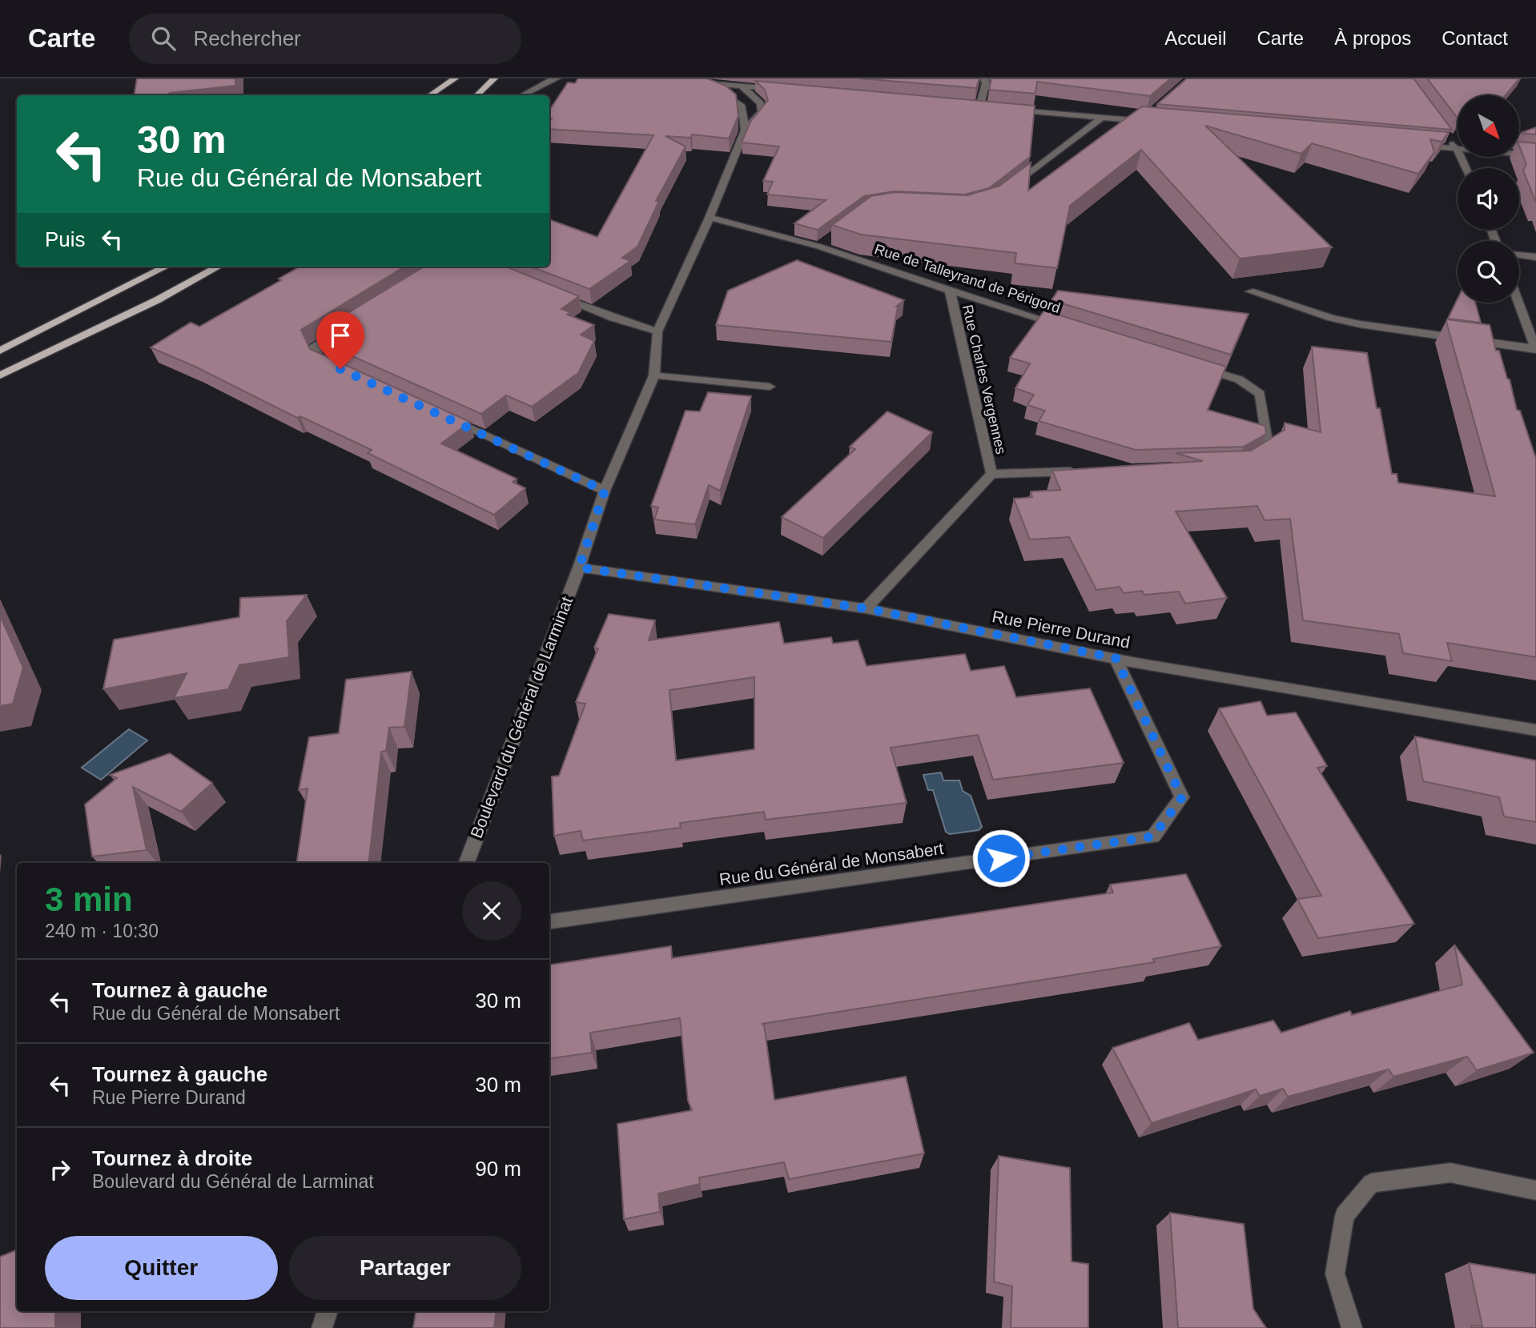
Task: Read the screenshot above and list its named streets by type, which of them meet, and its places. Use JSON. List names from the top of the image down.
{
  "streets": {
    "street": [
      "Rue de Talleyrand de Périgord",
      "Rue Charles Vergennes",
      "Rue Pierre Durand",
      "Boulevard du Général de Larminat",
      "Rue du Général de Monsabert"
    ]
  },
  "crossings": [
    ["Rue de Talleyrand de Périgord", "Rue Charles Vergennes"],
    ["Rue de Talleyrand de Périgord", "Boulevard du Général de Larminat"],
    ["Rue Pierre Durand", "Boulevard du Général de Larminat"],
    ["Rue Pierre Durand", "Rue du Général de Monsabert"]
  ],
  "north": "bottom right",
  "page": {
    "header": "Carte",
    "search": "Rechercher",
    "nav": [
      "Accueil",
      "Carte",
      "À propos",
      "Contact"
    ],
    "turn": ["30 m", "Rue du Général de Monsabert"],
    "then": "Puis",
    "heading": ["3 min", "240 m · 10:30"],
    "list": [
      {
        "name": "Tournez à gauche",
        "note": "Rue du Général de Monsabert",
        "value": "30 m"
      },
      {
        "name": "Tournez à gauche",
        "note": "Rue Pierre Durand",
        "value": "30 m"
      },
      {
        "name": "Tournez à droite",
        "note": "Boulevard du Général de Larminat",
        "value": "90 m"
      }
    ],
    "buttons": ["Quitter", "Partager"]
  }
}
